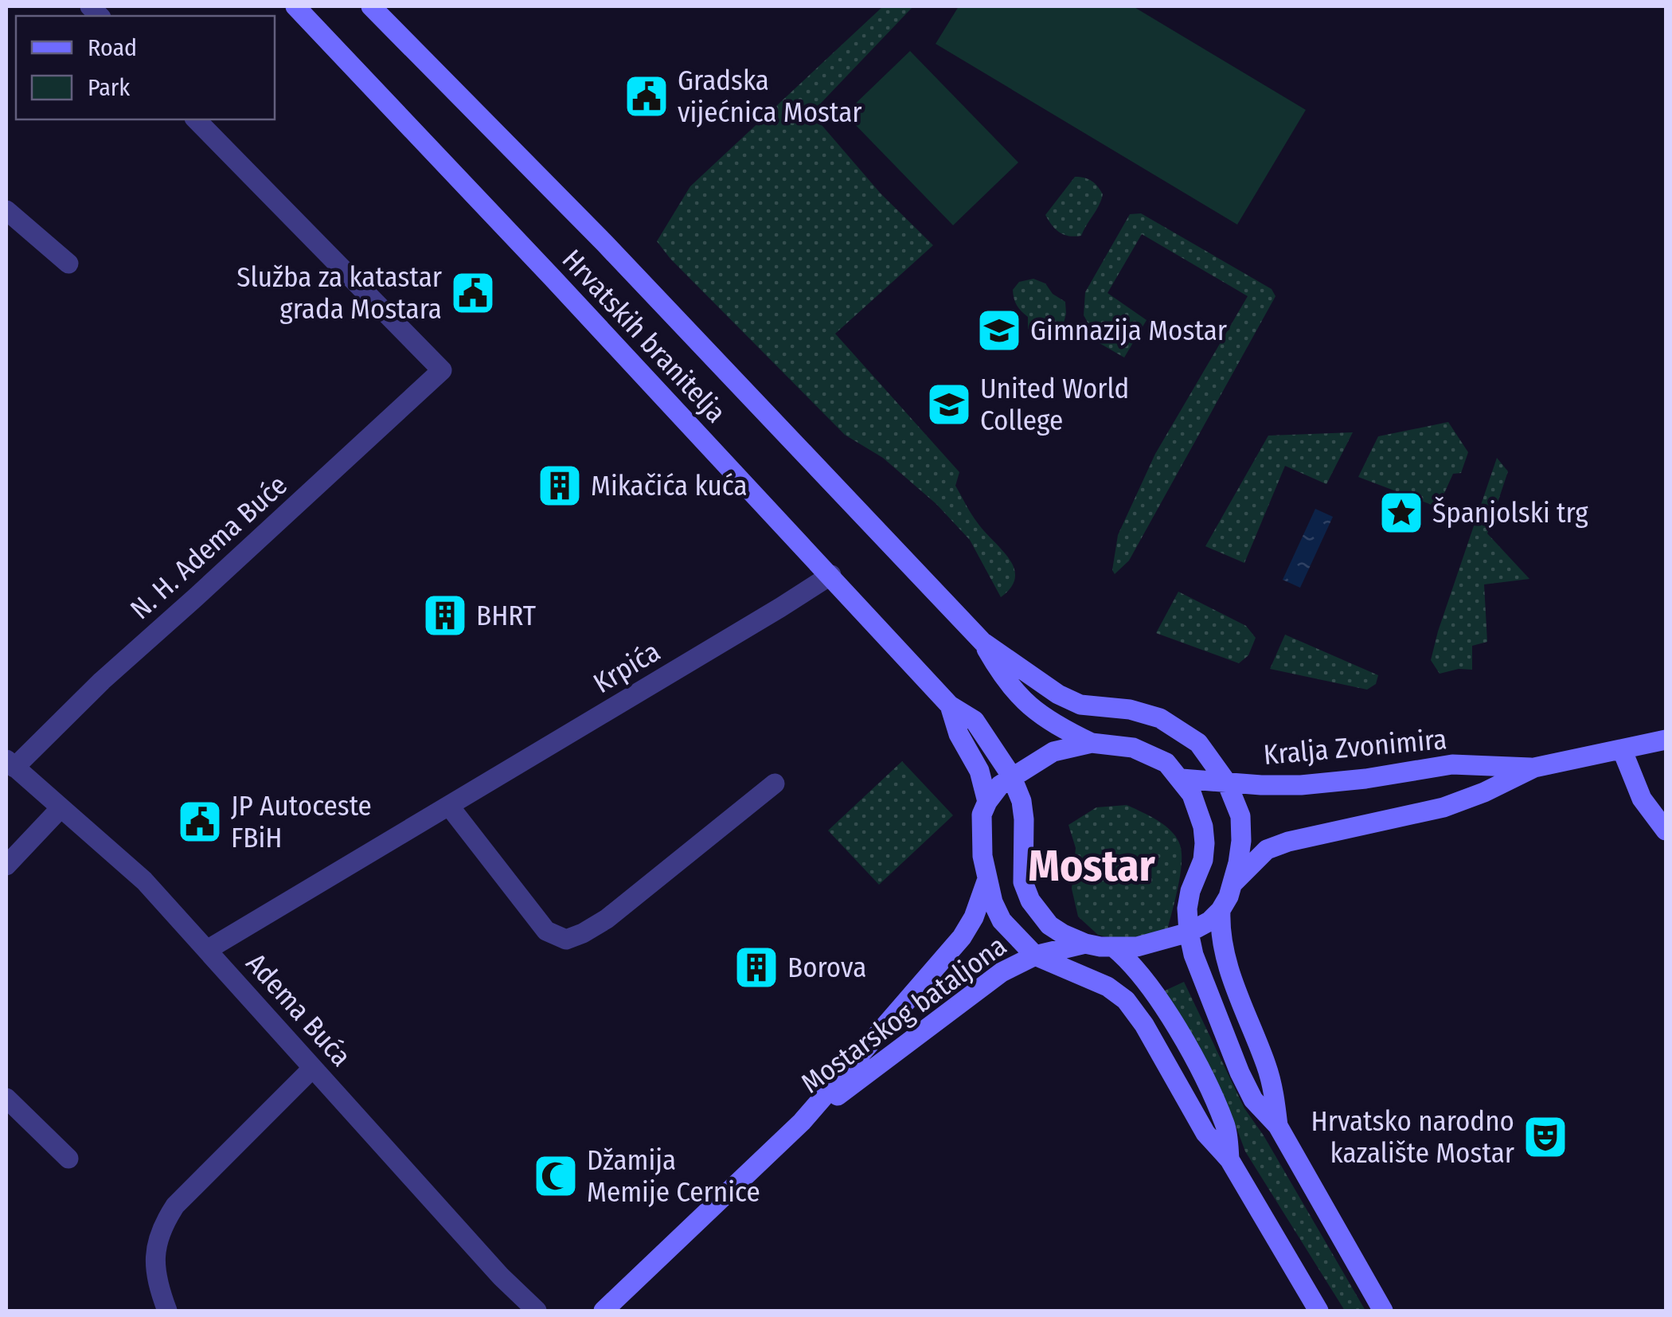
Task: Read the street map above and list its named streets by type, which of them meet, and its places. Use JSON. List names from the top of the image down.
{
  "streets": {
    "main road": ["Hrvatskih branitelja", "Kralja Zvonimira", "Mostarskog bataljona"],
    "street": ["N. H. Adema Buće", "Krpića", "Adema Buća"]
  },
  "crossings": [
    ["Hrvatskih branitelja", "Krpića"],
    ["Hrvatskih branitelja", "Kralja Zvonimira"],
    ["Hrvatskih branitelja", "Mostarskog bataljona"],
    ["N. H. Adema Buće", "Adema Buća"],
    ["Krpića", "Adema Buća"],
    ["Kralja Zvonimira", "Mostarskog bataljona"]
  ],
  "districts": ["Mostar"],
  "places": {
    "public building": ["Gradska vijećnica Mostar", "Služba za katastar grada Mostara", "JP Autoceste FBiH"],
    "school or university": ["Gimnazija Mostar", "United World College"],
    "building": ["Mikačića kuća", "BHRT", "Borova"],
    "place": ["Španjolski trg"],
    "theatre": ["Hrvatsko narodno kazalište Mostar"],
    "mosque": ["Džamija Memije Cernice"]
  },
  "legend": ["Road", "Park"]
}
